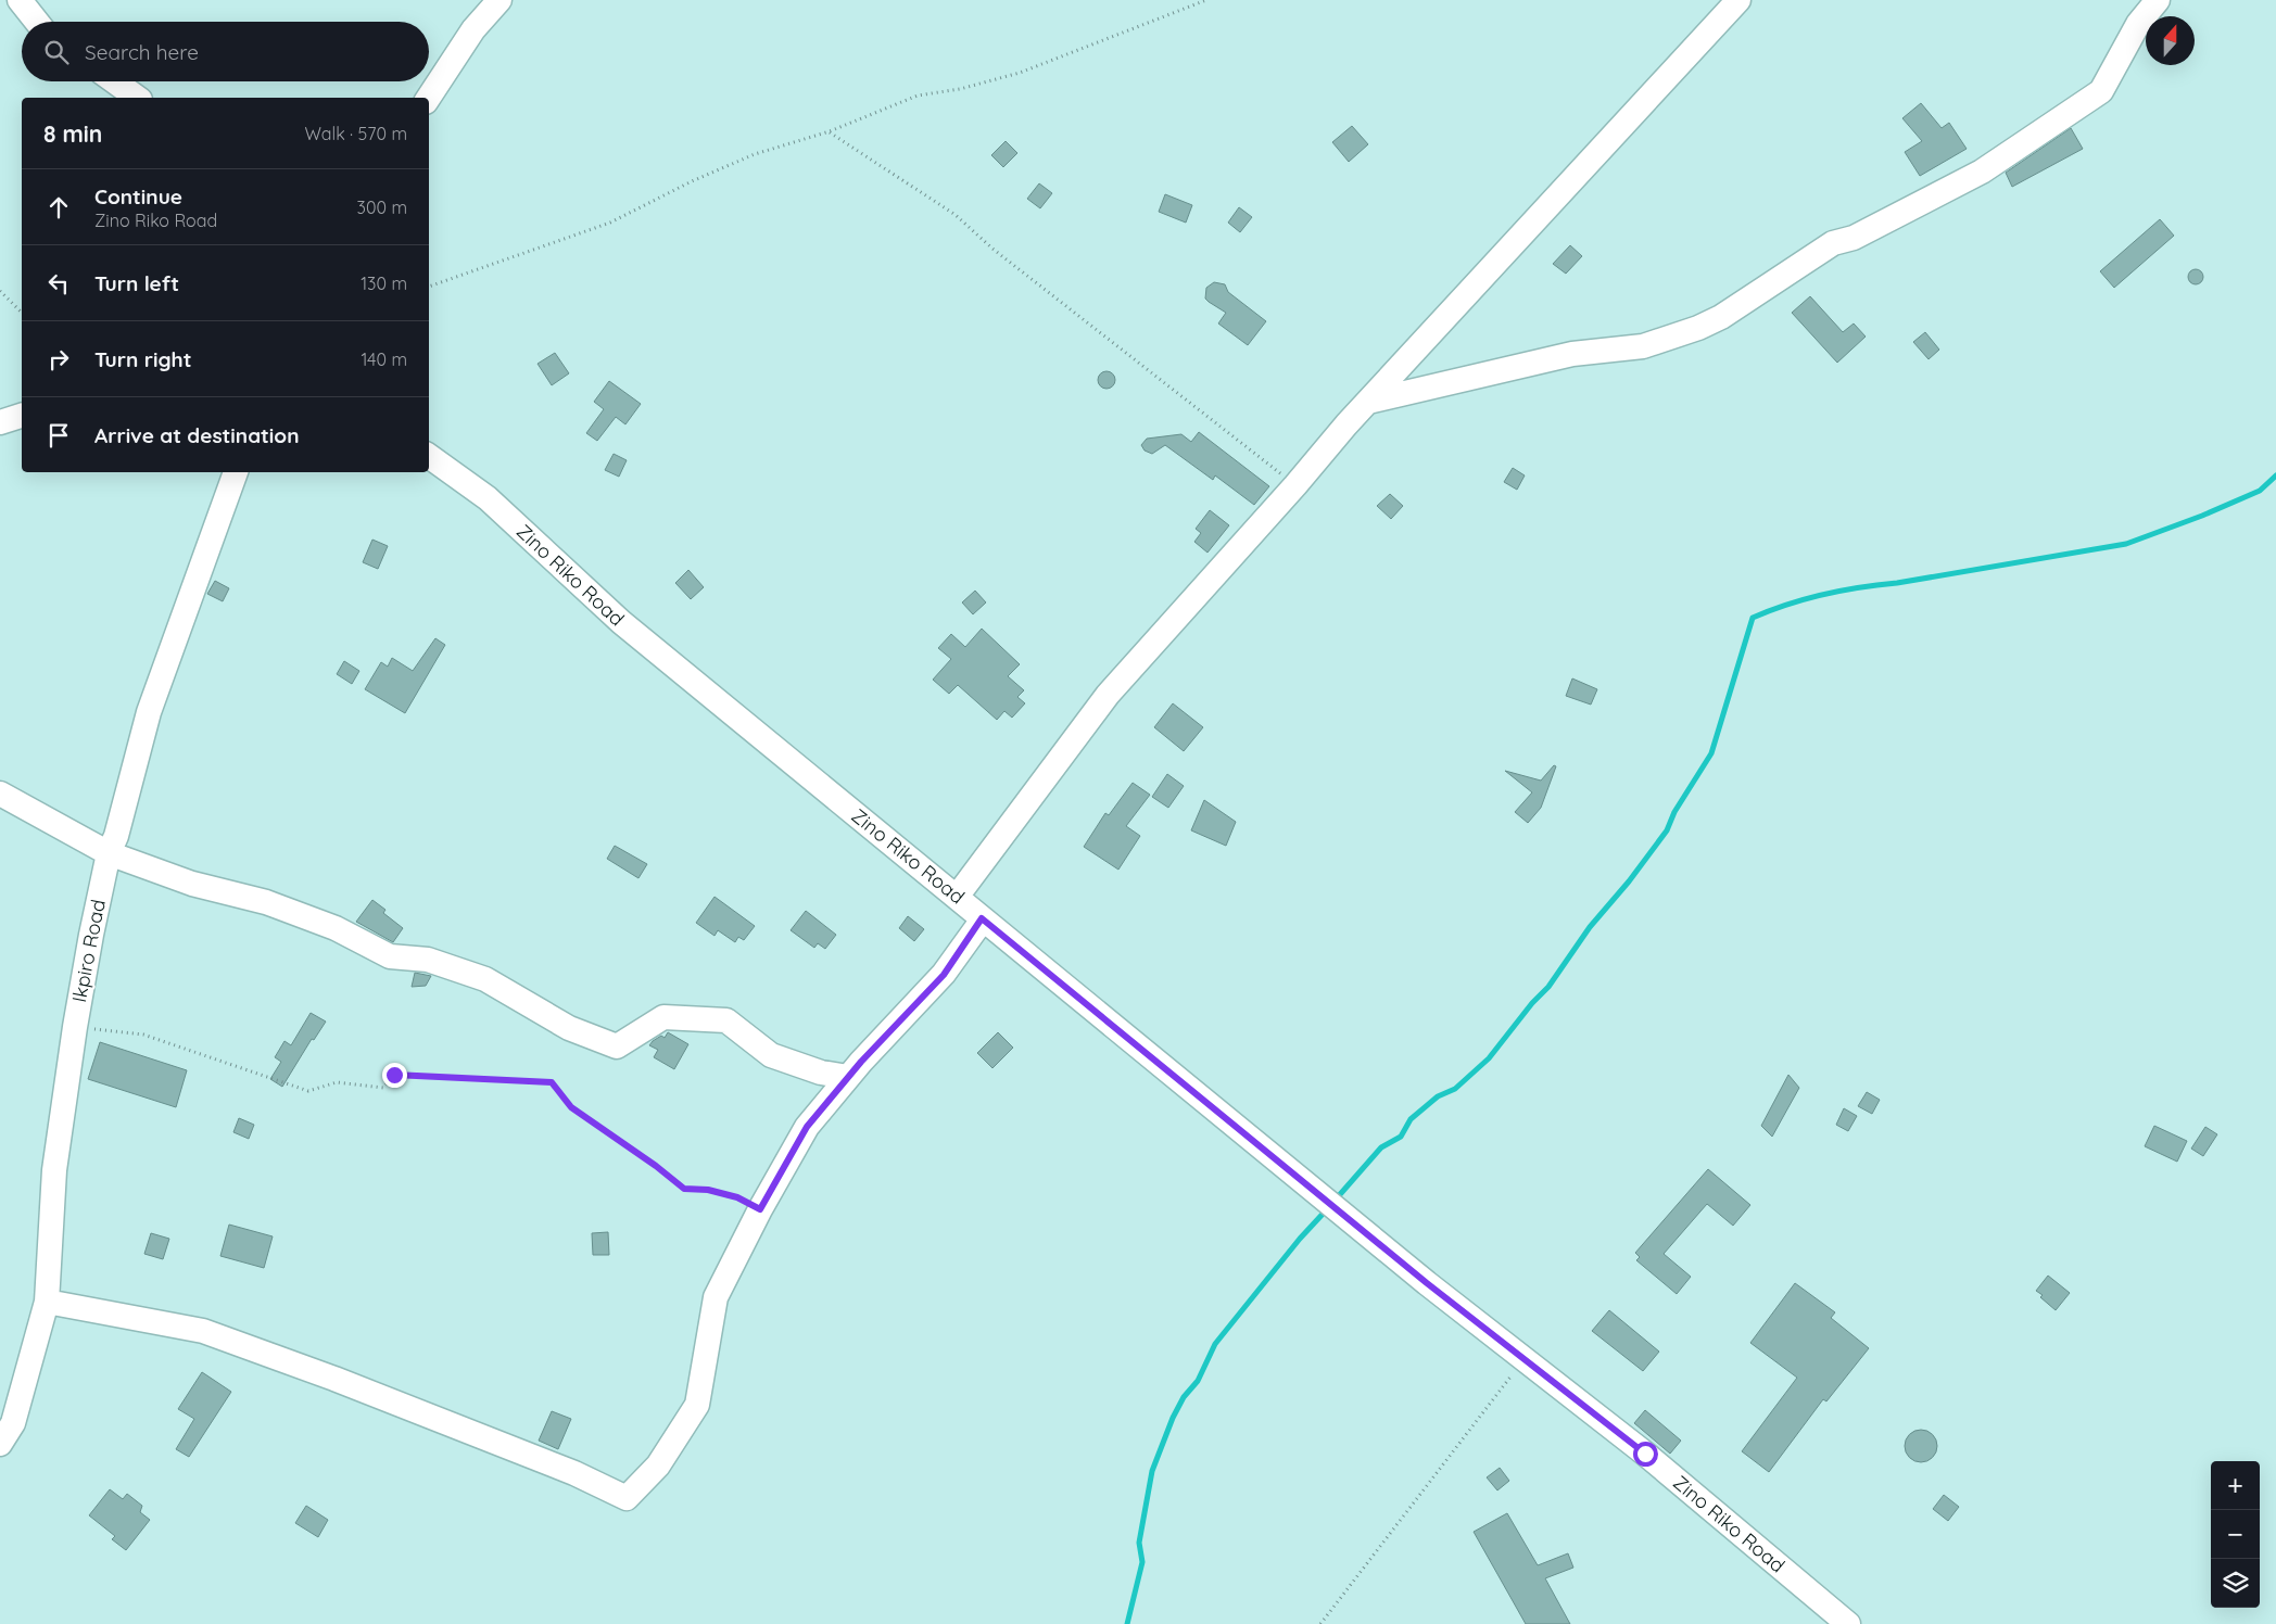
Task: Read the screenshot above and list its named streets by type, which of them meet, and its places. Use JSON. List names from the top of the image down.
{
  "streets": {
    "street": ["Zino Riko Road", "Ikpiro Road"]
  },
  "north": "top",
  "page": {
    "search": "Search here",
    "heading": ["8 min", "Walk · 570 m"],
    "list": [
      ["Continue", "Zino Riko Road", "300 m"],
      ["Turn left", "130 m"],
      ["Turn right", "140 m"],
      "Arrive at destination"
    ],
    "map_buttons": ["+", "−"]
  }
}
